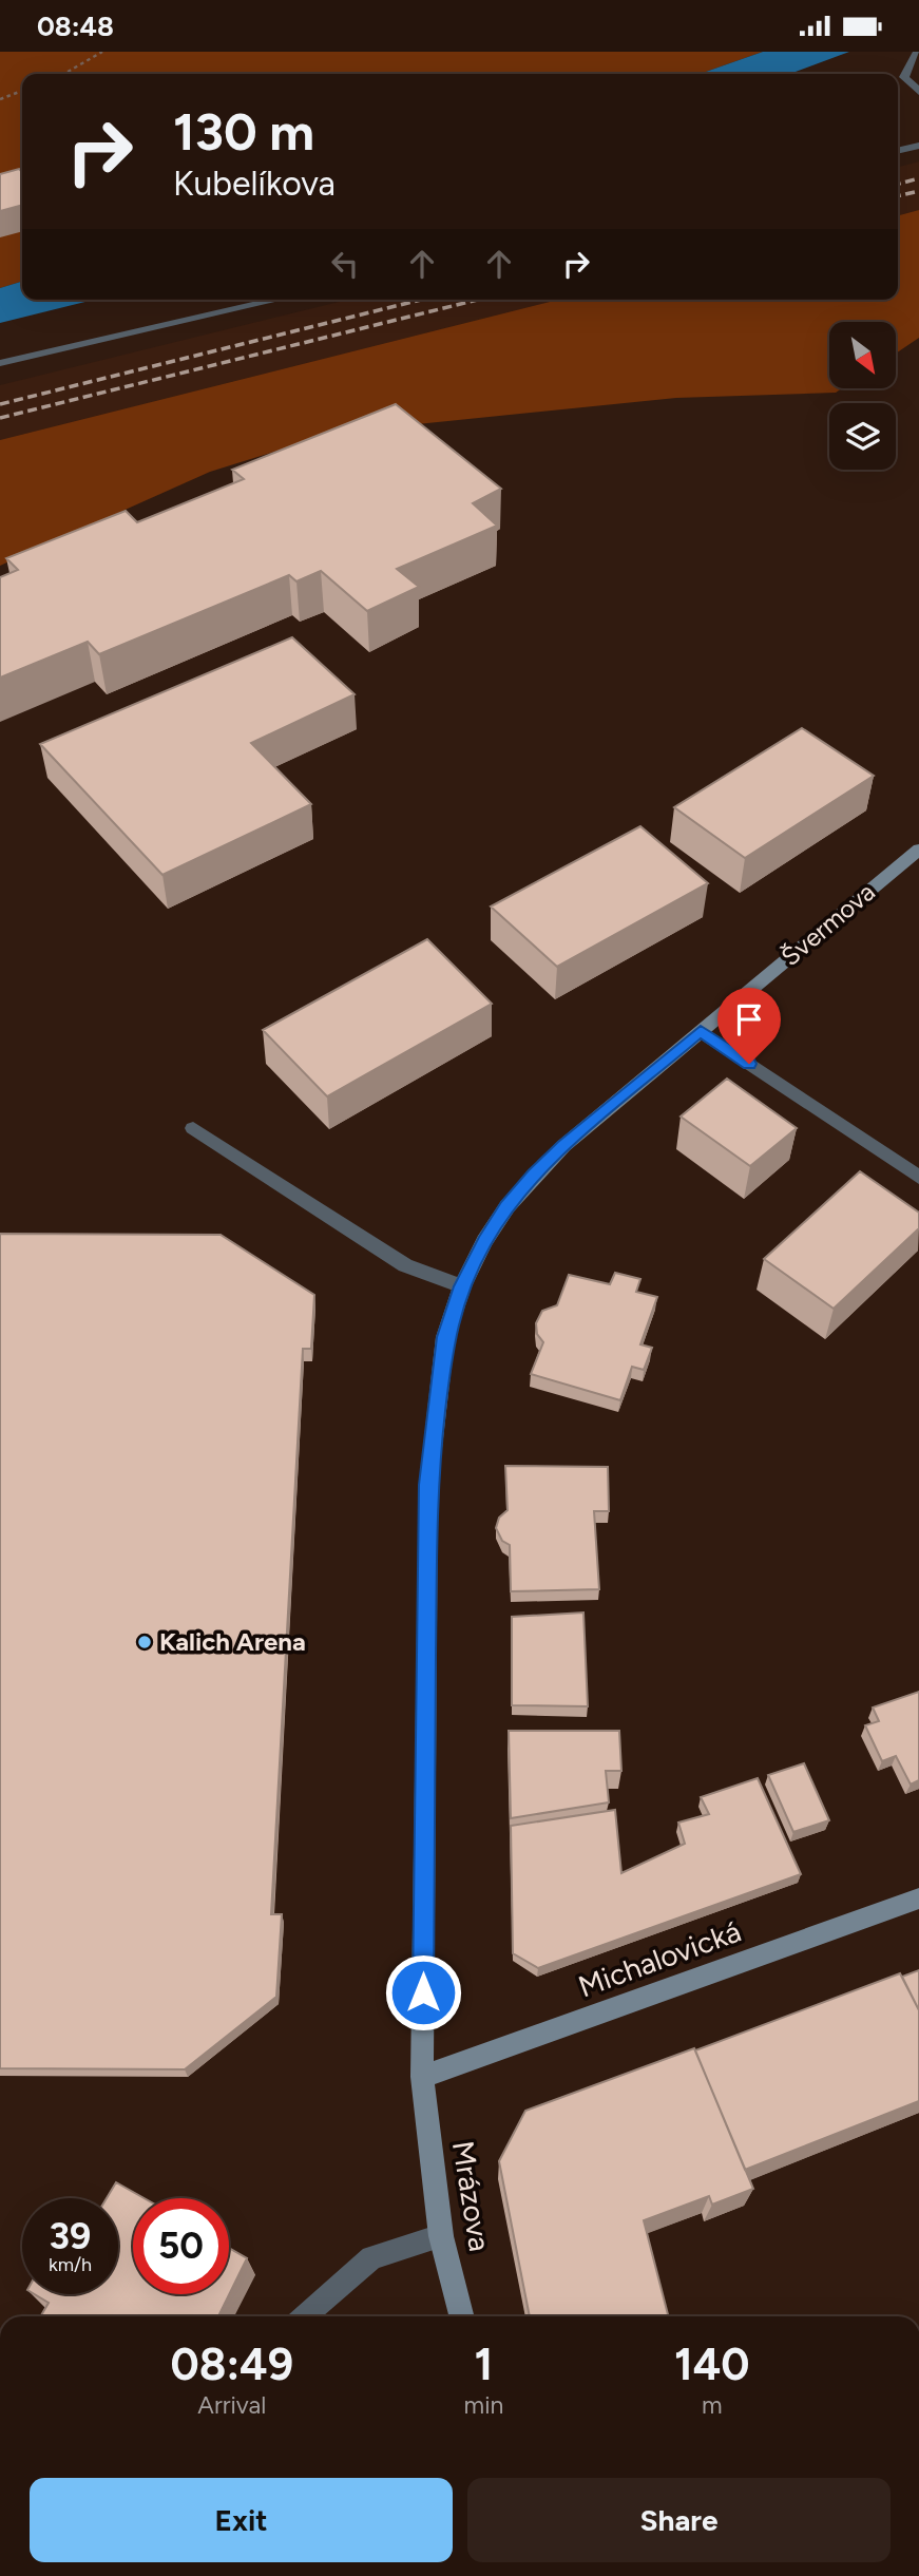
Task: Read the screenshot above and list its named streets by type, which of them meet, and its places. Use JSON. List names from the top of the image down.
{
  "streets": {
    "main road": ["Švermova", "Michalovická", "Mrázova"]
  },
  "crossings": [
    ["Švermova", "Michalovická"],
    ["Švermova", "Mrázova"],
    ["Michalovická", "Mrázova"]
  ],
  "places": ["Kalich Arena"],
  "north": "bottom right",
  "page": {
    "status": "08:48",
    "turn": ["130 m", "Kubelíkova"],
    "speed": "39 km/h",
    "limit": "50",
    "eta": [
      "08:49",
      "Arrival",
      "1",
      "min",
      "140",
      "m"
    ],
    "buttons": ["Exit", "Share"]
  }
}
